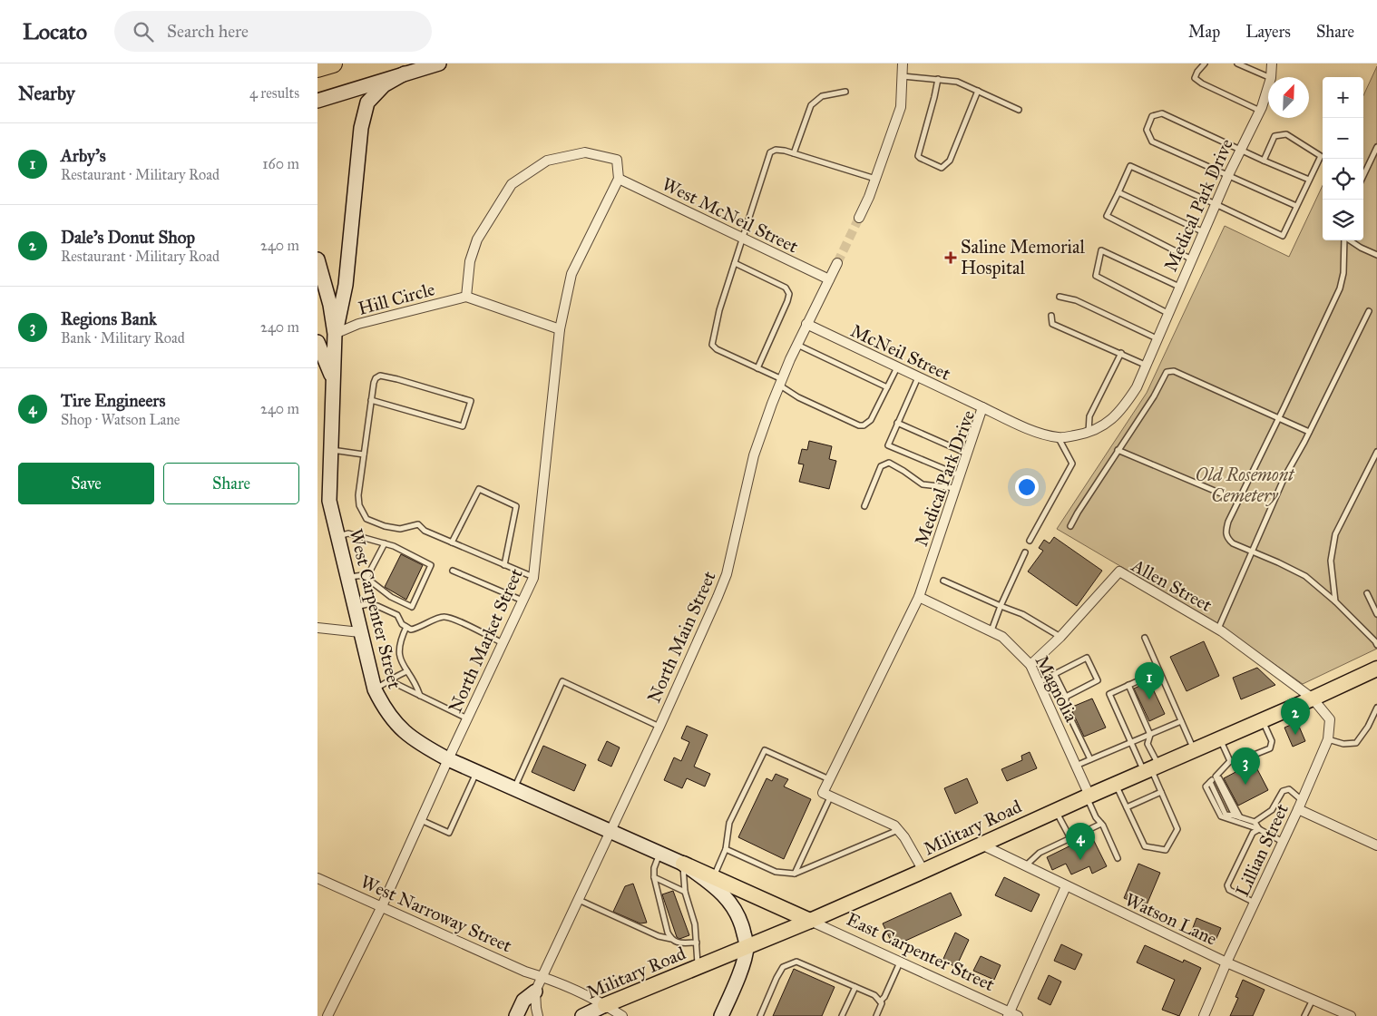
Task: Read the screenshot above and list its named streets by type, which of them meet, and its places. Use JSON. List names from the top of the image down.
{
  "streets": {
    "main road": ["West Carpenter Street", "Military Road"],
    "street": [
      "Medical Park Drive",
      "West McNeil Street",
      "Hill Circle",
      "McNeil Street",
      "Allen Street",
      "North Main Street",
      "North Market Street",
      "Magnolia",
      "Lillian Street",
      "West Narroway Street",
      "Watson Lane",
      "East Carpenter Street"
    ]
  },
  "crossings": [
    ["Medical Park Drive", "McNeil Street"],
    ["Medical Park Drive", "Magnolia"],
    ["West McNeil Street", "North Main Street"],
    ["West McNeil Street", "North Market Street"],
    ["Hill Circle", "West Carpenter Street"],
    ["McNeil Street", "North Main Street"],
    ["Allen Street", "Magnolia"],
    ["Allen Street", "Military Road"],
    ["Allen Street", "Lillian Street"],
    ["West Carpenter Street", "North Main Street"],
    ["West Carpenter Street", "North Market Street"],
    ["North Main Street", "West Narroway Street"],
    ["North Market Street", "West Narroway Street"],
    ["Magnolia", "Military Road"],
    ["Military Road", "Lillian Street"],
    ["Military Road", "West Narroway Street"],
    ["Military Road", "Watson Lane"],
    ["Military Road", "East Carpenter Street"],
    ["Lillian Street", "Watson Lane"]
  ],
  "parks": ["Old Rosemont Cemetery"],
  "places": {
    "health": ["Saline Memorial Hospital"]
  },
  "north": "top right",
  "page": {
    "header": "Locato",
    "search": "Search here",
    "nav": ["Map", "Layers", "Share"],
    "heading": ["Nearby", "4 results"],
    "map_buttons": ["+", "−"],
    "list": [
      {
        "mark": "1",
        "name": "Arby's",
        "note": "Restaurant · Military Road",
        "value": "160 m"
      },
      {
        "mark": "2",
        "name": "Dale's Donut Shop",
        "note": "Restaurant · Military Road",
        "value": "240 m"
      },
      {
        "mark": "3",
        "name": "Regions Bank",
        "note": "Bank · Military Road",
        "value": "240 m"
      },
      {
        "mark": "4",
        "name": "Tire Engineers",
        "note": "Shop · Watson Lane",
        "value": "240 m"
      }
    ],
    "buttons": ["Save", "Share"],
    "pins": [
      "1",
      "2",
      "3",
      "4"
    ]
  }
}
